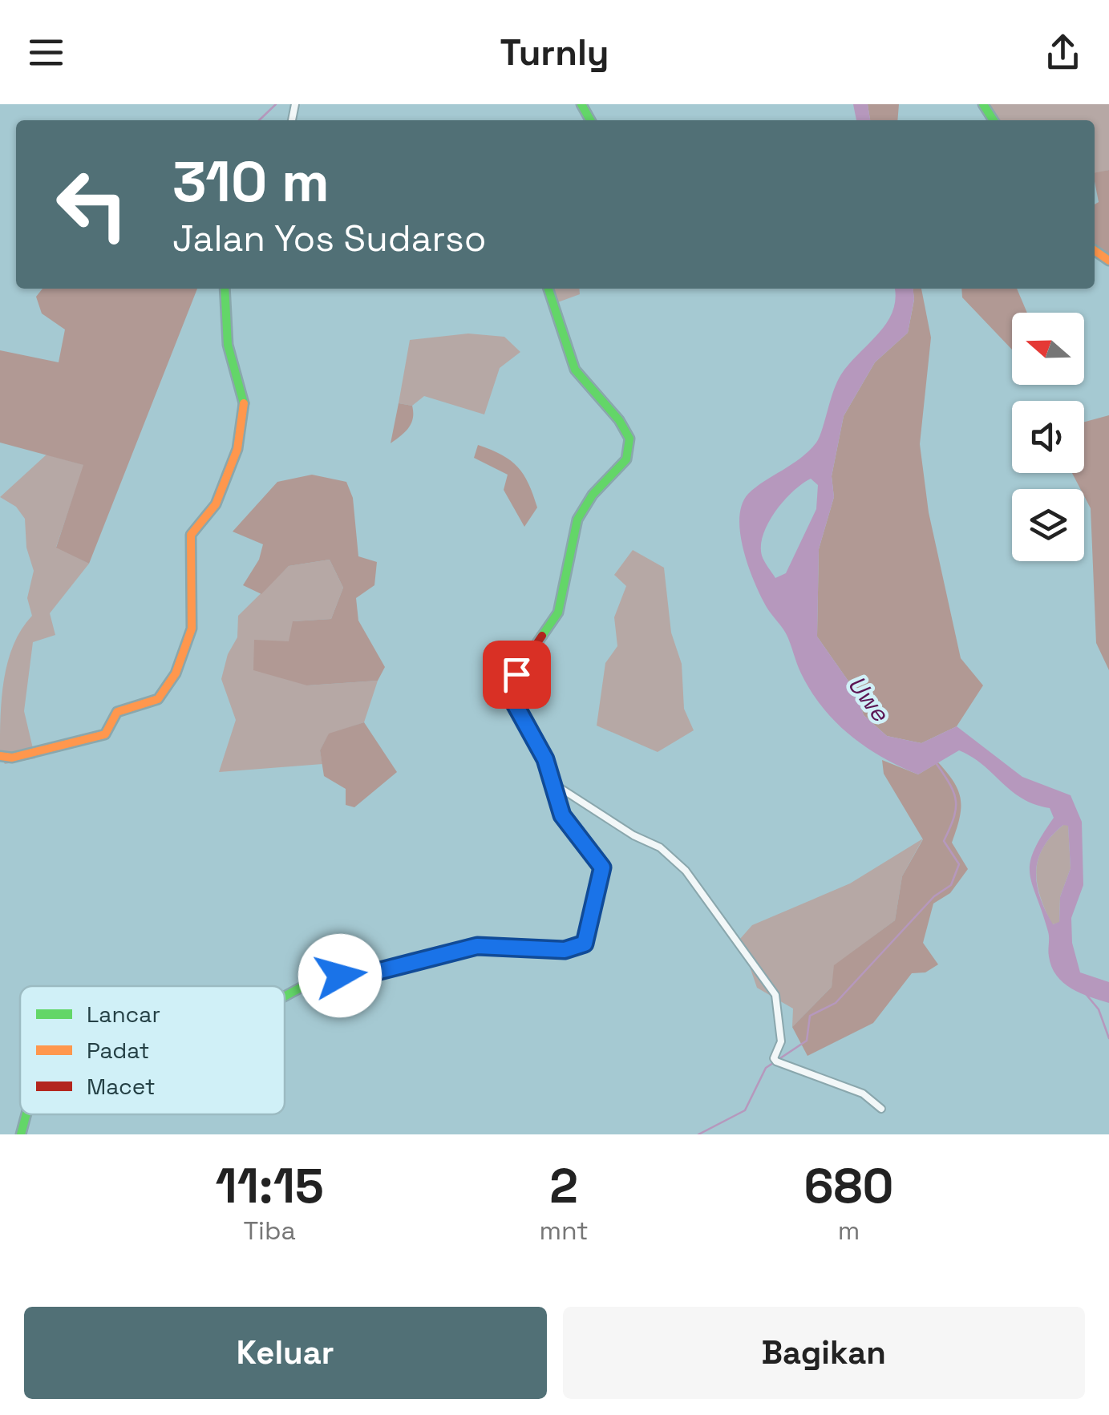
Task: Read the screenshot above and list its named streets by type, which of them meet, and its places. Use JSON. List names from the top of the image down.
{
  "water": ["Uwe"],
  "legend": ["Lancar", "Padat", "Macet"],
  "north": "left",
  "page": {
    "header": "Turnly",
    "turn": ["310 m", "Jalan Yos Sudarso"],
    "eta": [
      "11:15",
      "Tiba",
      "2",
      "mnt",
      "680",
      "m"
    ],
    "buttons": ["Keluar", "Bagikan"]
  }
}
